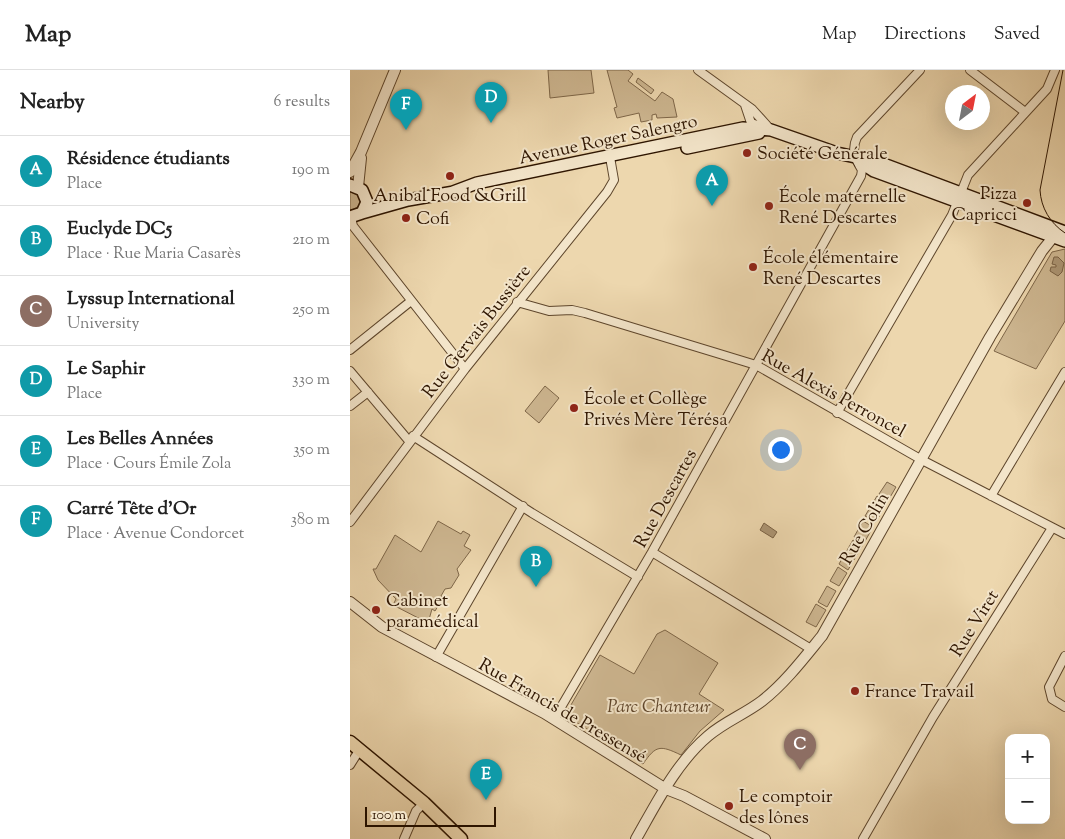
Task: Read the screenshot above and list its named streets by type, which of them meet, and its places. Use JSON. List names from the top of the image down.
{
  "streets": {
    "main road": ["Avenue Roger Salengro"],
    "street": [
      "Rue Gervais Bussière",
      "Rue Alexis Perroncel",
      "Rue Descartes",
      "Rue Colin",
      "Rue Viret",
      "Rue Francis de Pressensé"
    ]
  },
  "crossings": [
    ["Avenue Roger Salengro", "Rue Gervais Bussière"],
    ["Avenue Roger Salengro", "Rue Descartes"],
    ["Avenue Roger Salengro", "Rue Colin"],
    ["Rue Gervais Bussière", "Rue Alexis Perroncel"],
    ["Rue Alexis Perroncel", "Rue Descartes"],
    ["Rue Alexis Perroncel", "Rue Colin"],
    ["Rue Alexis Perroncel", "Rue Viret"],
    ["Rue Descartes", "Rue Francis de Pressensé"],
    ["Rue Colin", "Rue Francis de Pressensé"]
  ],
  "parks": ["Parc Chanteur"],
  "places": [
    "Société Générale",
    "Anibal Food &Grill",
    "Pizza Capricci",
    "École maternelle René Descartes",
    "Cofi",
    "École élémentaire René Descartes",
    "École et Collège Privés Mère Térésa",
    "Cabinet paramédical",
    "France Travail",
    "Le comptoir des lônes"
  ],
  "scale_bar": "100 m",
  "north": "top right",
  "page": {
    "header": "Map",
    "nav": ["Map", "Directions", "Saved"],
    "heading": ["Nearby", "6 results"],
    "pins": [
      "D",
      "F",
      "A",
      "B",
      "C",
      "E"
    ],
    "list": [
      {
        "mark": "A",
        "name": "Résidence étudiants",
        "note": "Place",
        "value": "190 m"
      },
      {
        "mark": "B",
        "name": "Euclyde DC5",
        "note": "Place · Rue Maria Casarès",
        "value": "210 m"
      },
      {
        "mark": "C",
        "name": "Lyssup International",
        "note": "University",
        "value": "250 m"
      },
      {
        "mark": "D",
        "name": "Le Saphir",
        "note": "Place",
        "value": "330 m"
      },
      {
        "mark": "E",
        "name": "Les Belles Années",
        "note": "Place · Cours Émile Zola",
        "value": "350 m"
      },
      {
        "mark": "F",
        "name": "Carré Tête d'Or",
        "note": "Place · Avenue Condorcet",
        "value": "380 m"
      }
    ],
    "map_buttons": ["+", "−"],
    "scale": "100 m"
  }
}
